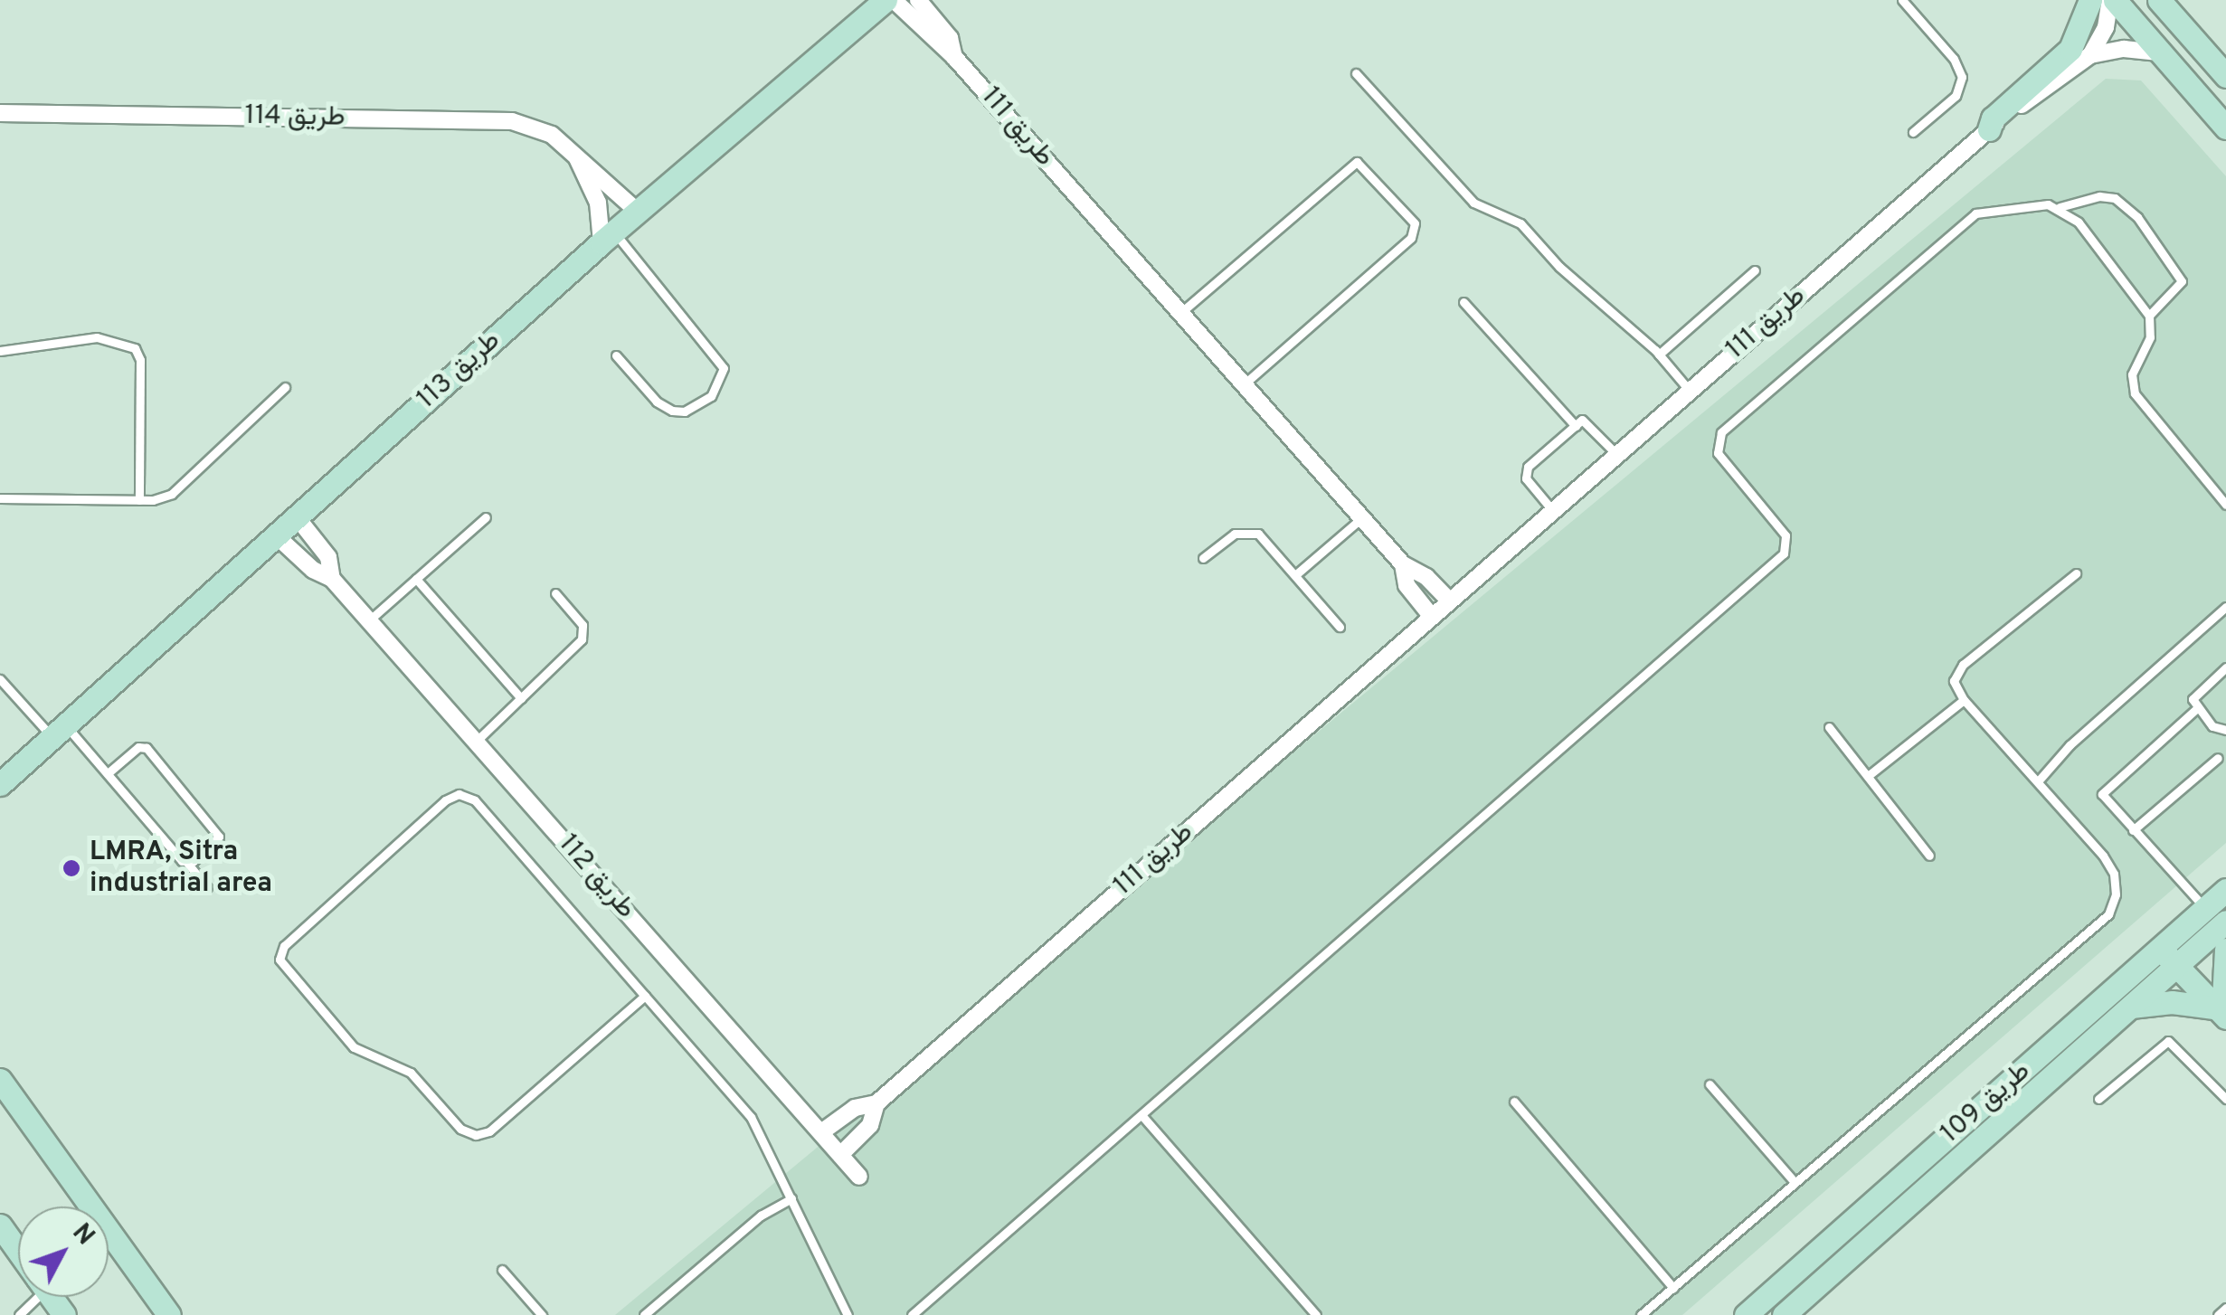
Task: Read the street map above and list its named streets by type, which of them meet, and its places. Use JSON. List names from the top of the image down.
{
  "streets": {
    "street": [
      "طريق 114",
      "طريق 111",
      "طريق 113",
      "طريق 112",
      "طريق 109"
    ]
  },
  "crossings": [
    ["طريق 114", "طريق 113"],
    ["طريق 111", "طريق 112"],
    ["طريق 113", "طريق 112"]
  ],
  "places": ["LMRA, Sitra industrial area"],
  "north": "top right"
}
